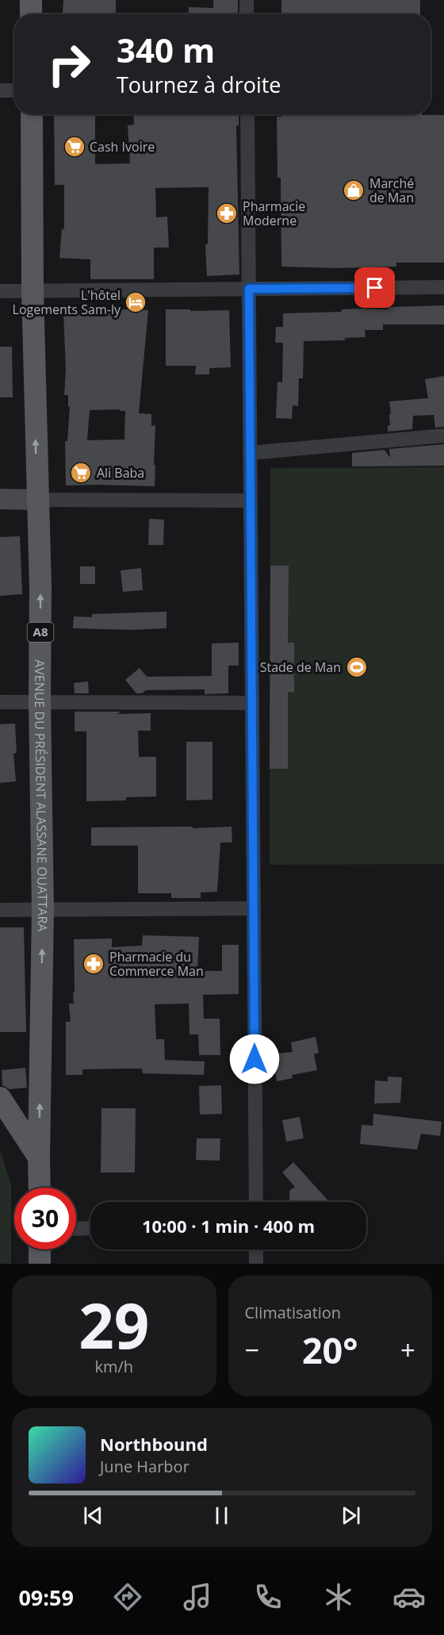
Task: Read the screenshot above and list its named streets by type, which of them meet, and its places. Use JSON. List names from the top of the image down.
{
  "streets": {
    "main road": ["A8", "AVENUE DU PRÉSIDENT ALASSANE OUATTARA"]
  },
  "one_way": ["AVENUE DU PRÉSIDENT ALASSANE OUATTARA"],
  "places": {
    "supermarket": ["Cash Ivoire", "Ali Baba"],
    "shop": ["Marché de Man"],
    "pharmacy": ["Pharmacie Moderne", "Pharmacie du Commerce Man"],
    "hotel": ["L'hôtel Logements Sam-ly"],
    "sports": ["Stade de Man"]
  },
  "page": {
    "turn": ["340 m", "Tournez à droite"],
    "limit": "30",
    "trip": "10:00 · 1 min · 400 m",
    "tile": [
      ["29", "km/h"],
      "Climatisation"
    ],
    "heat": ["−", "20°", "+"],
    "song": ["Northbound", "June Harbor"],
    "tabs": "09:59"
  }
}
